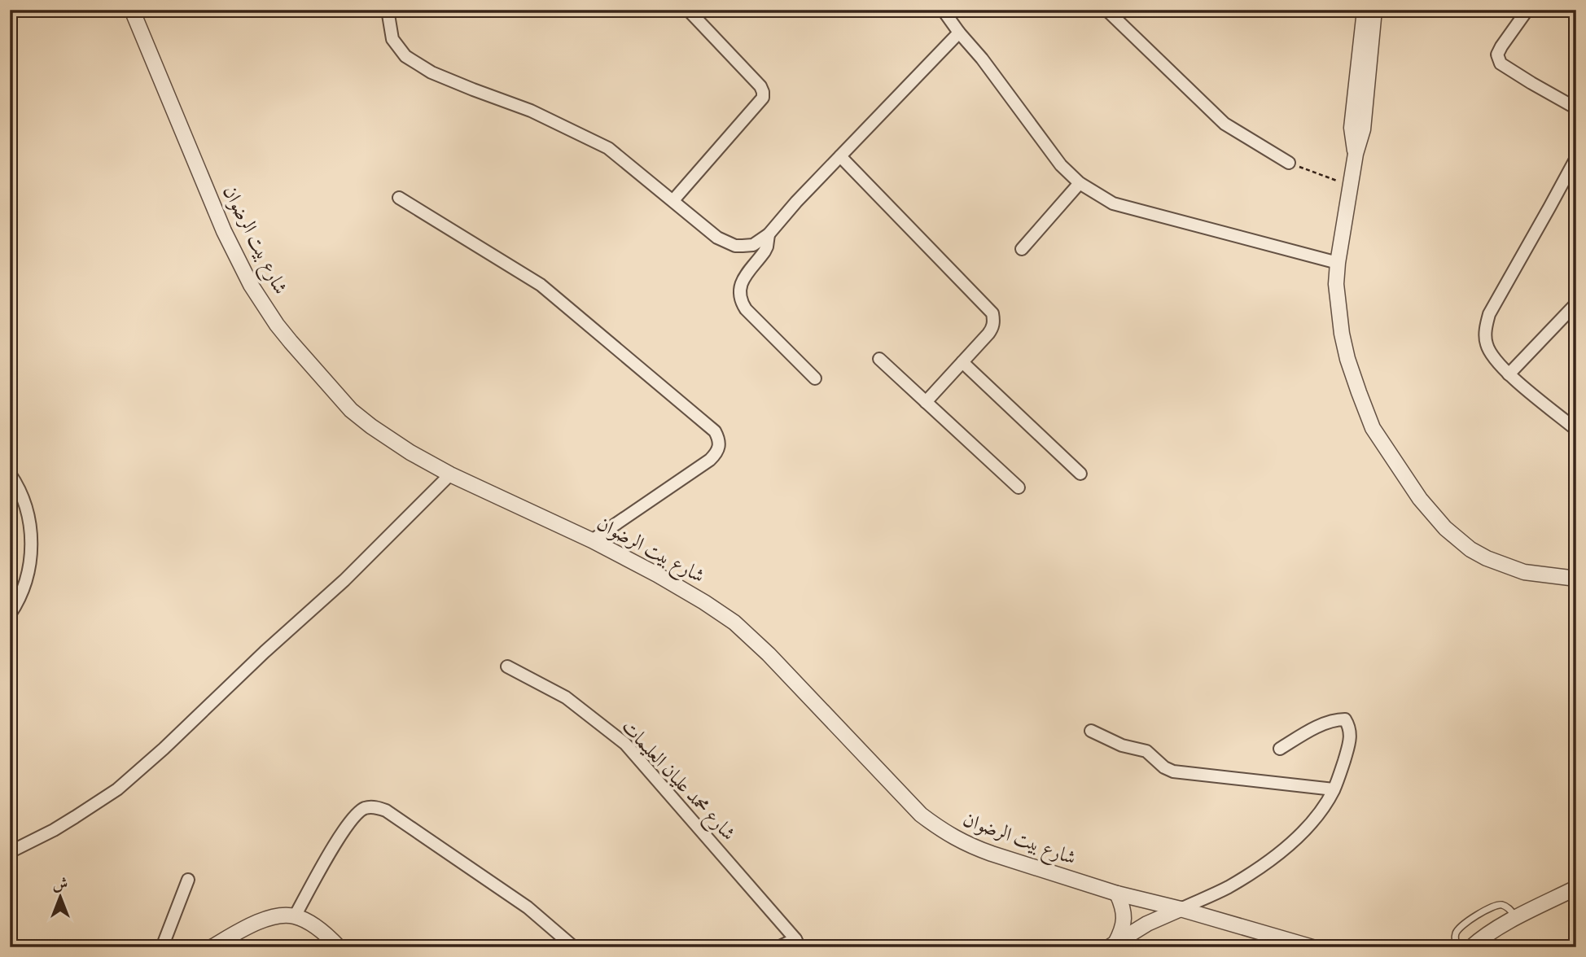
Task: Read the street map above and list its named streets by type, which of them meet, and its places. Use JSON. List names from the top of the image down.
{
  "streets": {
    "street": ["شارع بيت الرضوان", "شارع محمد عليان العليمات"]
  },
  "north": "top"
}
